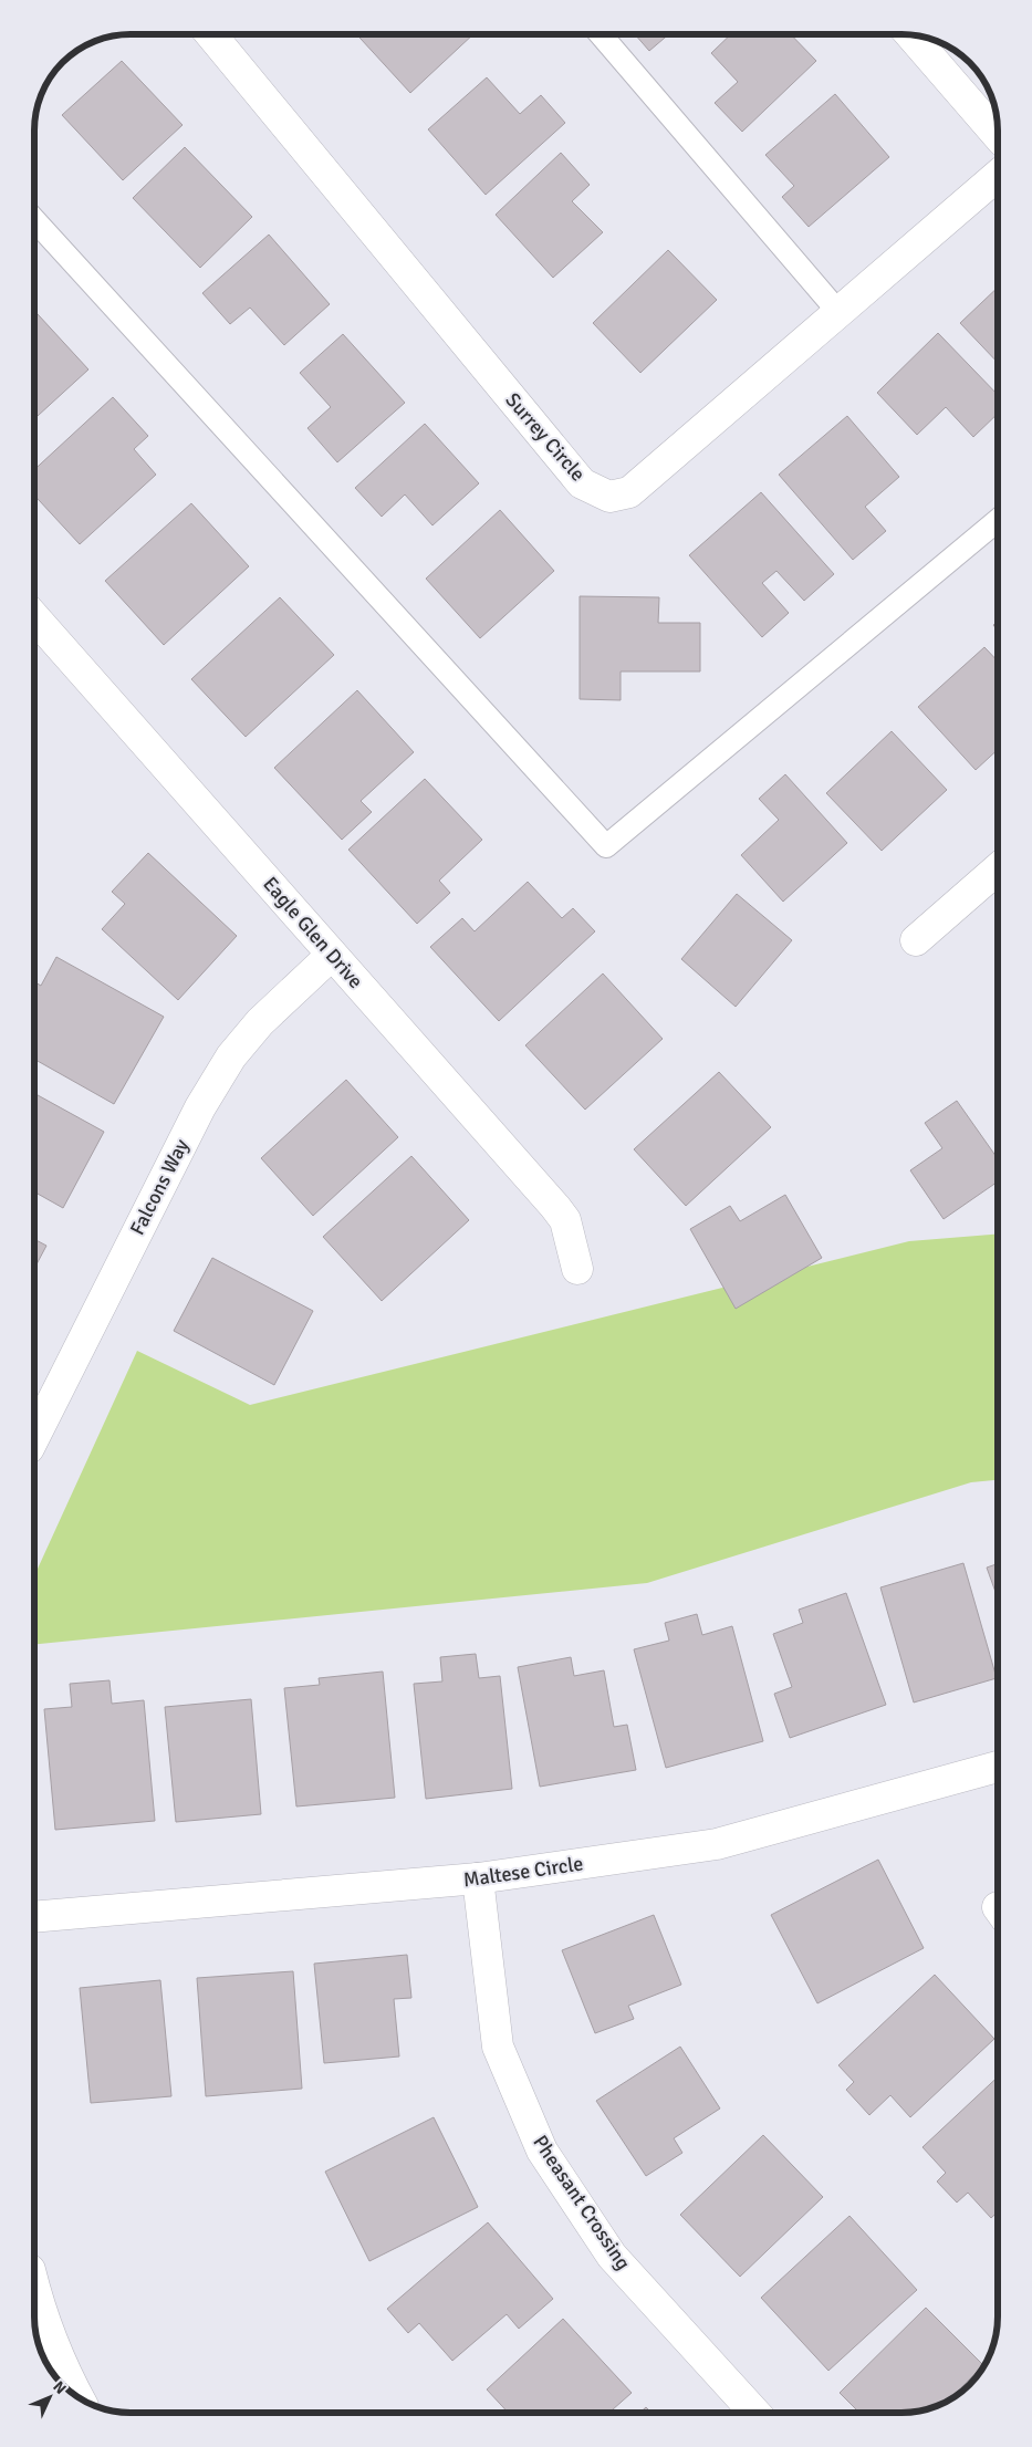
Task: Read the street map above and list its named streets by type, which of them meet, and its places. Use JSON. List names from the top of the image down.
{
  "streets": {
    "street": [
      "Surrey Circle",
      "Eagle Glen Drive",
      "Falcons Way",
      "Maltese Circle",
      "Pheasant Crossing"
    ]
  },
  "crossings": [
    ["Eagle Glen Drive", "Falcons Way"],
    ["Maltese Circle", "Pheasant Crossing"]
  ],
  "north": "top right"
}
